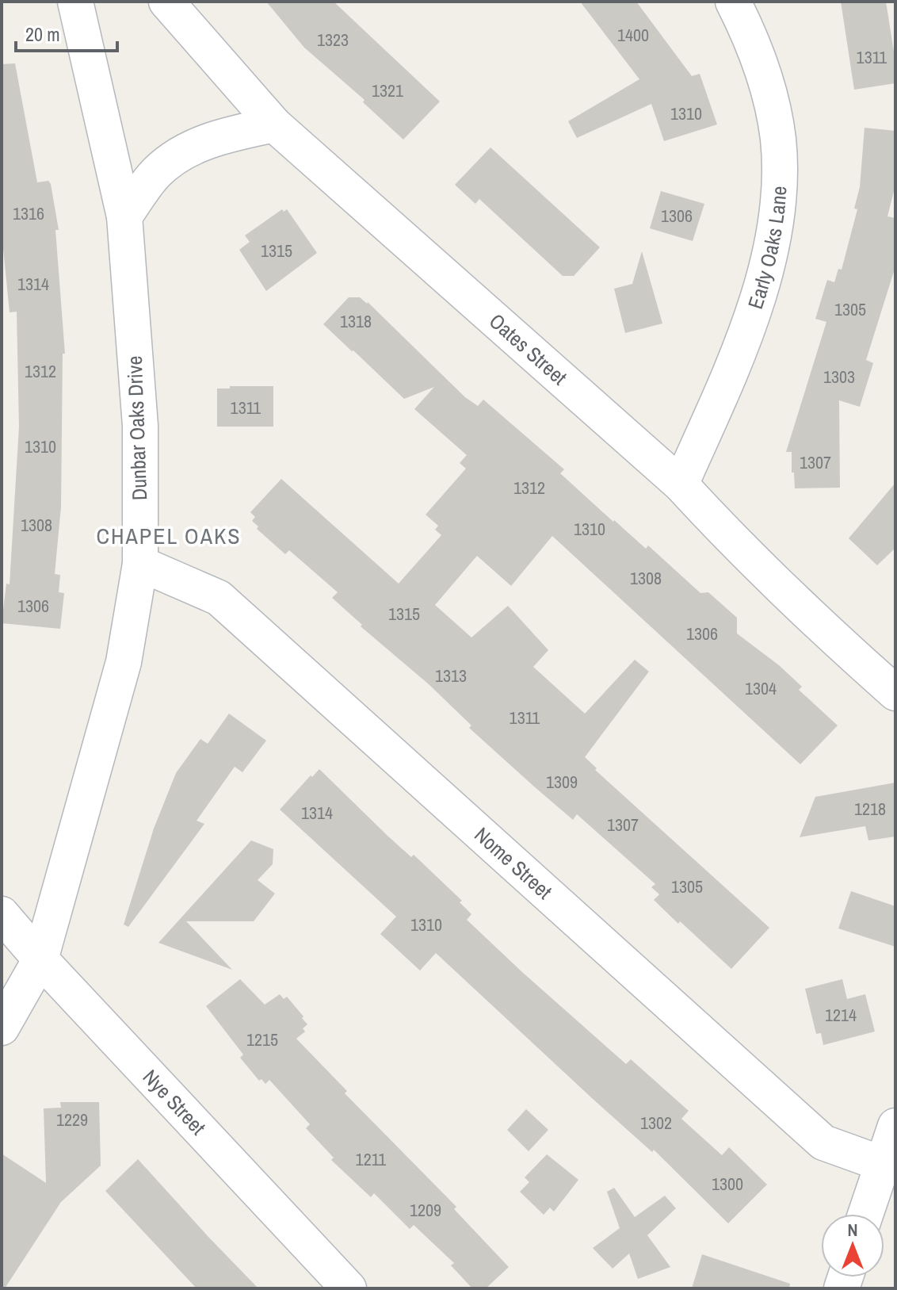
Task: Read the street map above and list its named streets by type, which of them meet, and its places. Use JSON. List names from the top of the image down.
{
  "streets": {
    "street": [
      "Early Oaks Lane",
      "Oates Street",
      "Dunbar Oaks Drive",
      "Nome Street",
      "Nye Street"
    ]
  },
  "crossings": [
    ["Early Oaks Lane", "Oates Street"],
    ["Dunbar Oaks Drive", "Nome Street"],
    ["Dunbar Oaks Drive", "Nye Street"]
  ],
  "districts": ["CHAPEL OAKS"],
  "house_numbers": [
    "1400",
    "1323",
    "1311",
    "1321",
    "1310",
    "1316",
    "1306",
    "1315",
    "1314",
    "1305",
    "1318",
    "1312",
    "1303",
    "1311",
    "1310",
    "1307",
    "1312",
    "1308",
    "1310",
    "1308",
    "1306",
    "1315",
    "1306",
    "1313",
    "1304",
    "1311",
    "1309",
    "1218",
    "1314",
    "1307",
    "1305",
    "1310",
    "1214",
    "1215",
    "1229",
    "1302",
    "1211",
    "1300",
    "1209"
  ],
  "scale_bar": "20 m",
  "north": "top"
}
